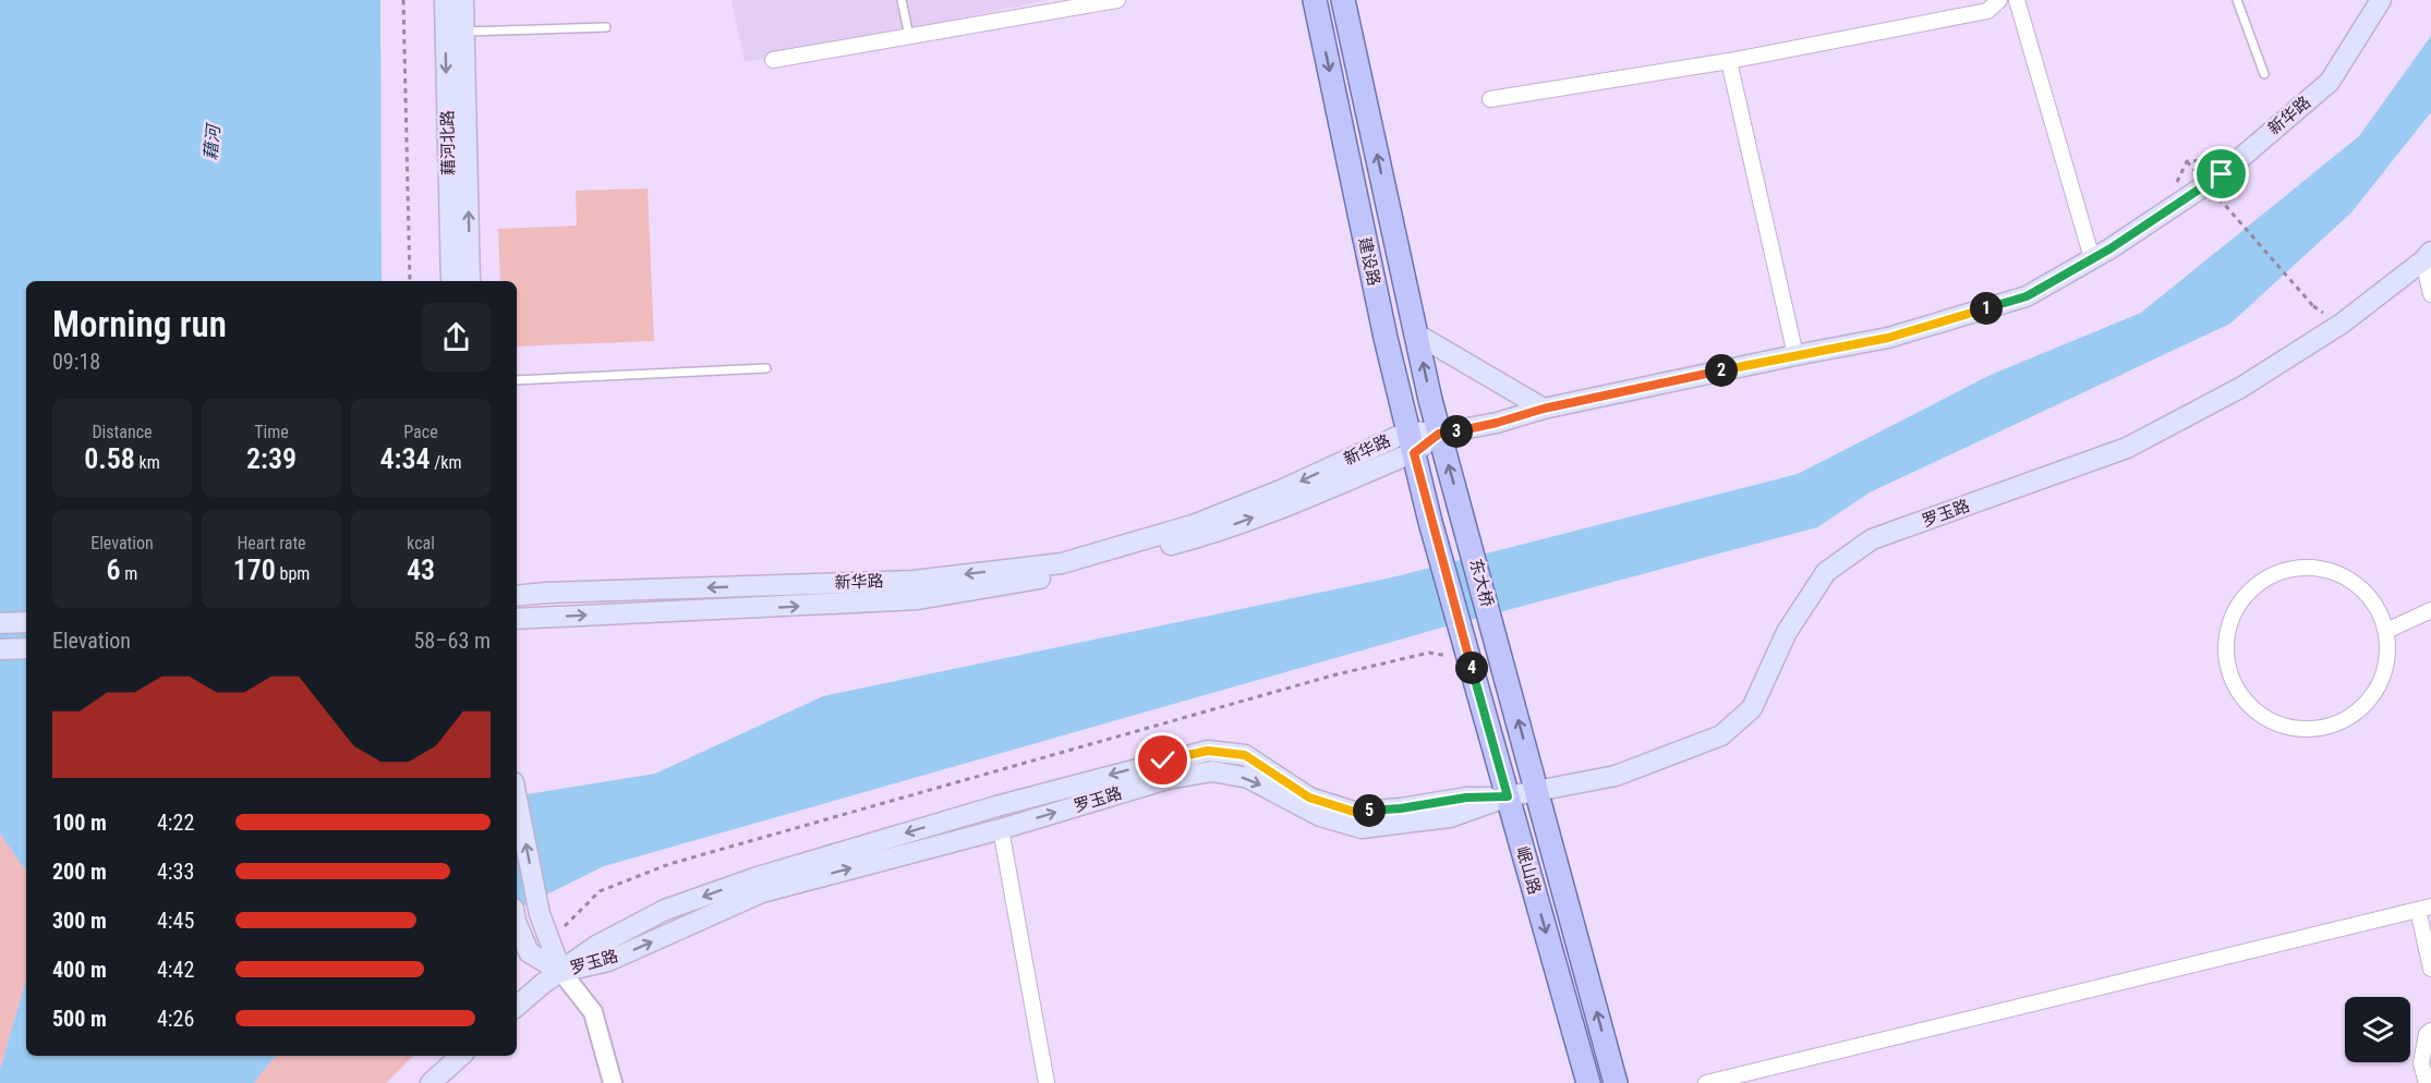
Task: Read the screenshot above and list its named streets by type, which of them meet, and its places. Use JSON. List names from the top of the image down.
{
  "streets": {
    "main road": [
      "新华路",
      "藉河北路",
      "建设路",
      "罗玉路",
      "东大桥",
      "岷山路"
    ]
  },
  "crossings": [
    ["新华路", "建设路"],
    ["建设路", "东大桥"],
    ["罗玉路", "东大桥"],
    ["罗玉路", "岷山路"],
    ["东大桥", "岷山路"]
  ],
  "water": ["藉河"],
  "page": {
    "heading": ["Morning run", "09:18"],
    "pins": [
      "1",
      "2",
      "3",
      "4",
      "5"
    ],
    "stats": [
      ["Distance", "0.58 km"],
      ["Time", "2:39"],
      ["Pace", "4:34 /km"],
      ["Elevation", "6 m"],
      ["Heart rate", "170 bpm"],
      ["kcal", "43"]
    ],
    "chart": ["Elevation", "58–63 m"],
    "list": [
      {
        "name": "100 m",
        "note": "4:22"
      },
      {
        "name": "200 m",
        "note": "4:33"
      },
      {
        "name": "300 m",
        "note": "4:45"
      },
      {
        "name": "400 m",
        "note": "4:42"
      },
      {
        "name": "500 m",
        "note": "4:26"
      }
    ]
  }
}
